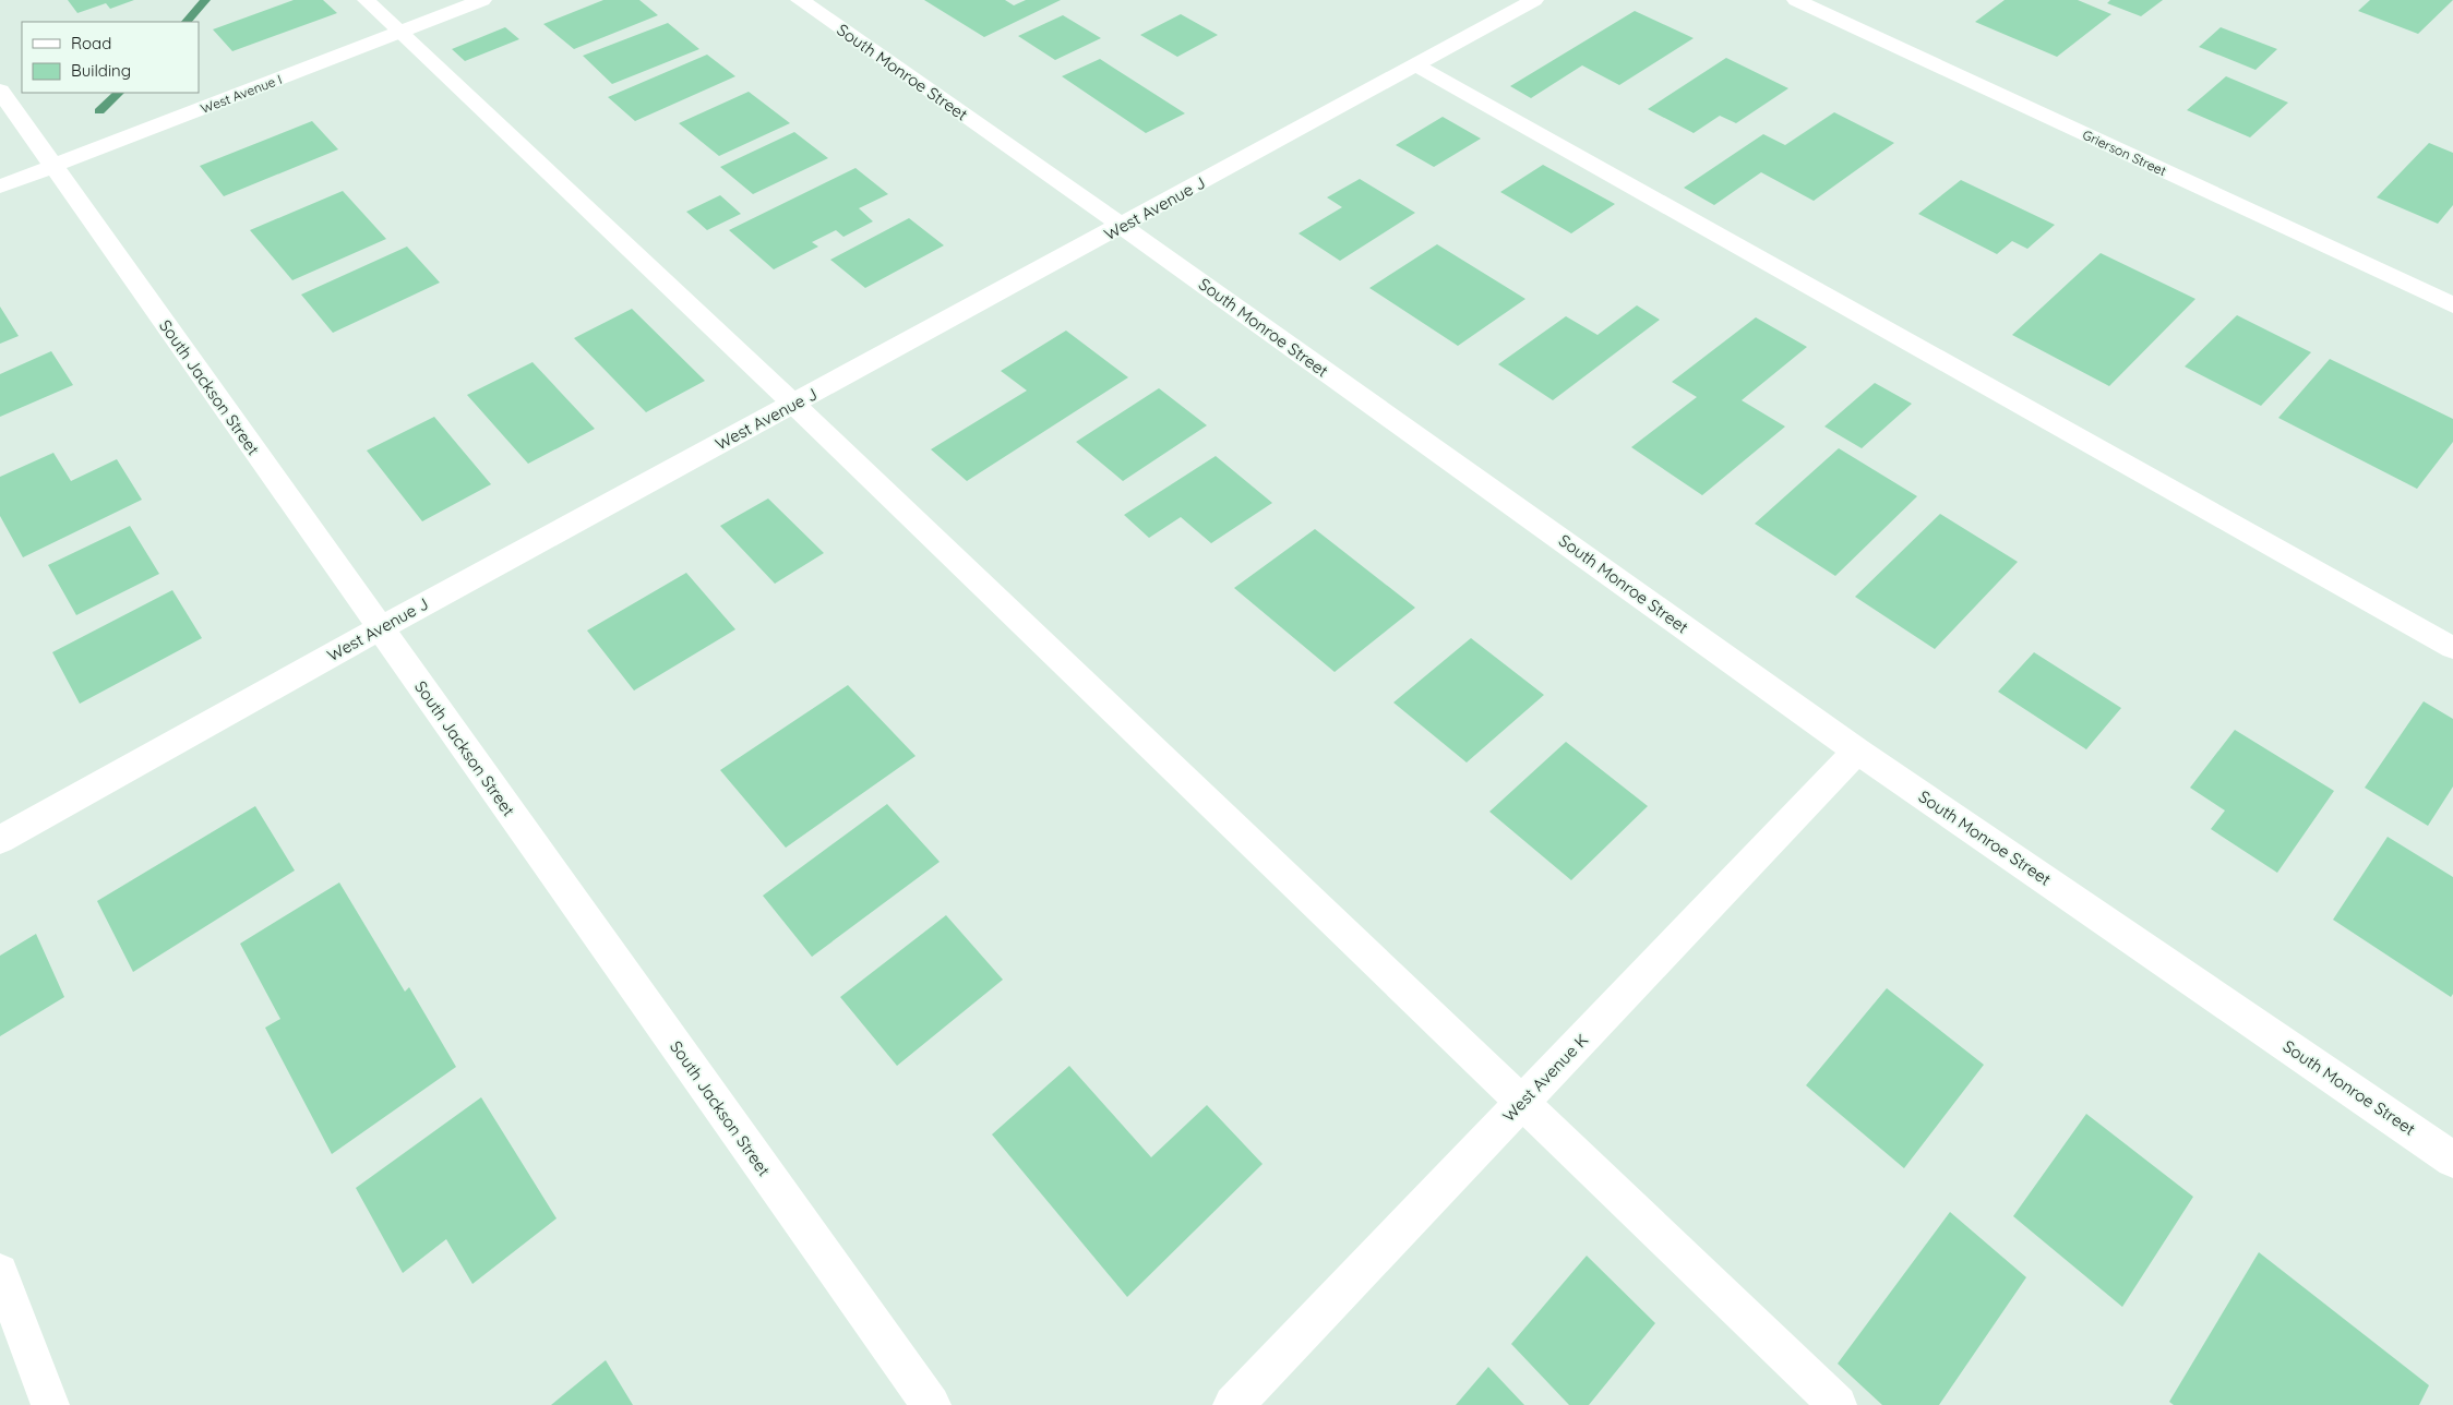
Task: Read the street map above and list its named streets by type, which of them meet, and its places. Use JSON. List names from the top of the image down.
{
  "streets": {
    "street": [
      "South Monroe Street",
      "West Avenue I",
      "Grierson Street",
      "West Avenue J",
      "South Jackson Street",
      "West Avenue K"
    ]
  },
  "crossings": [
    ["South Monroe Street", "West Avenue J"],
    ["South Monroe Street", "West Avenue K"],
    ["West Avenue I", "South Jackson Street"],
    ["West Avenue J", "South Jackson Street"]
  ],
  "legend": ["Road", "Building"]
}
